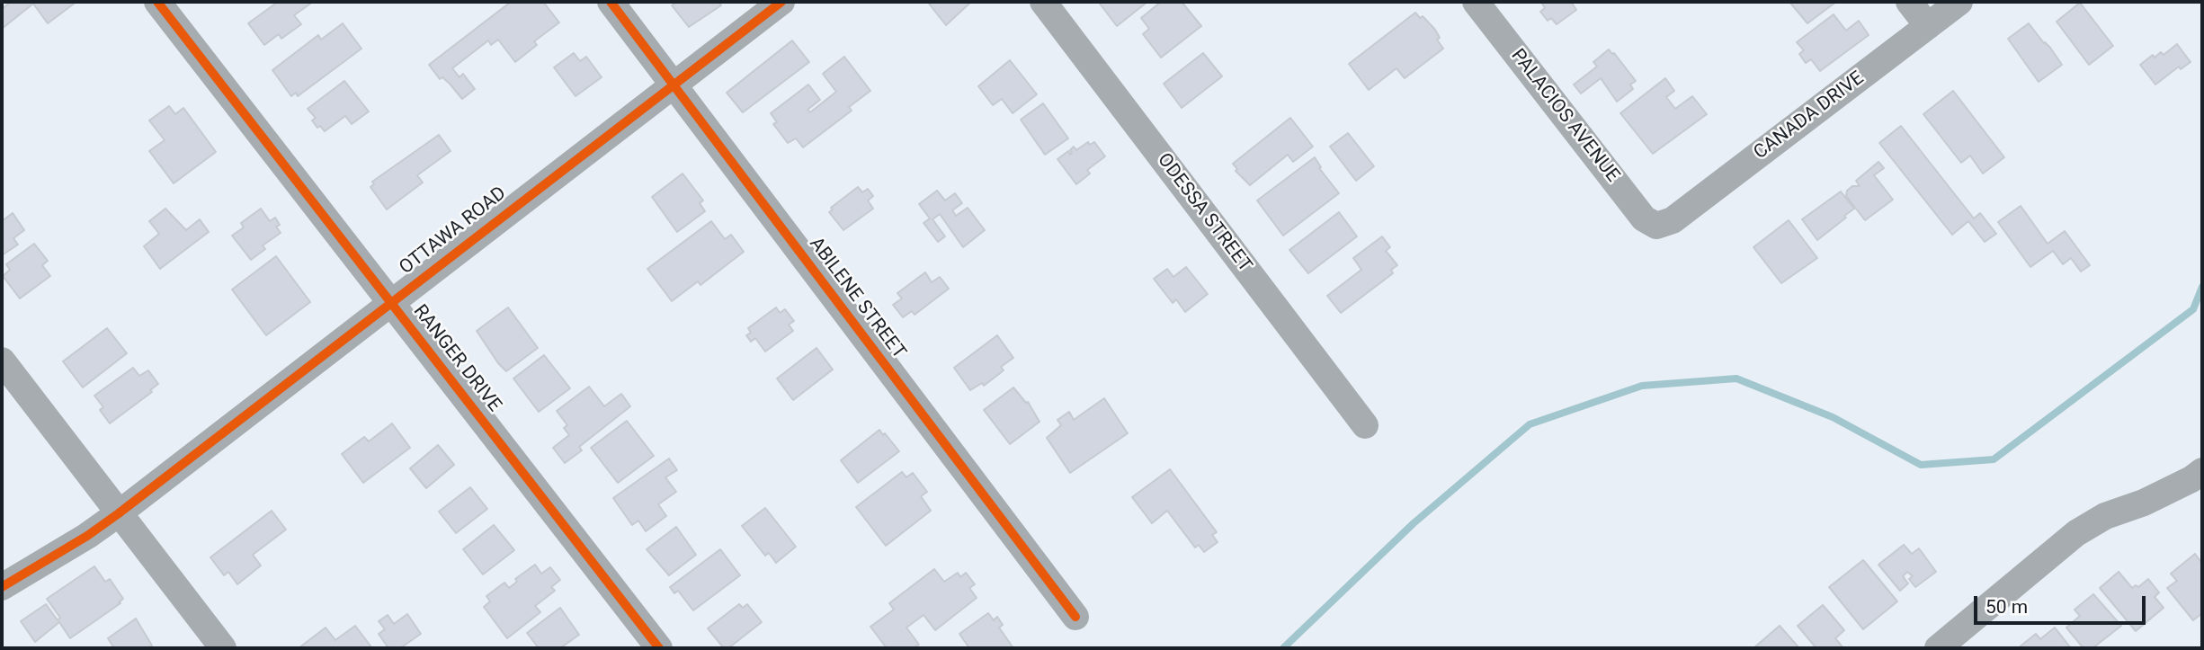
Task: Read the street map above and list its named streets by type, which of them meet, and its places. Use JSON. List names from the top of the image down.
{
  "streets": {
    "street": [
      "PALACIOS AVENUE",
      "CANADA DRIVE",
      "ODESSA STREET",
      "OTTAWA ROAD",
      "ABILENE STREET",
      "RANGER DRIVE"
    ]
  },
  "crossings": [
    ["PALACIOS AVENUE", "CANADA DRIVE"],
    ["OTTAWA ROAD", "ABILENE STREET"],
    ["OTTAWA ROAD", "RANGER DRIVE"]
  ],
  "scale_bar": "50 m"
}
